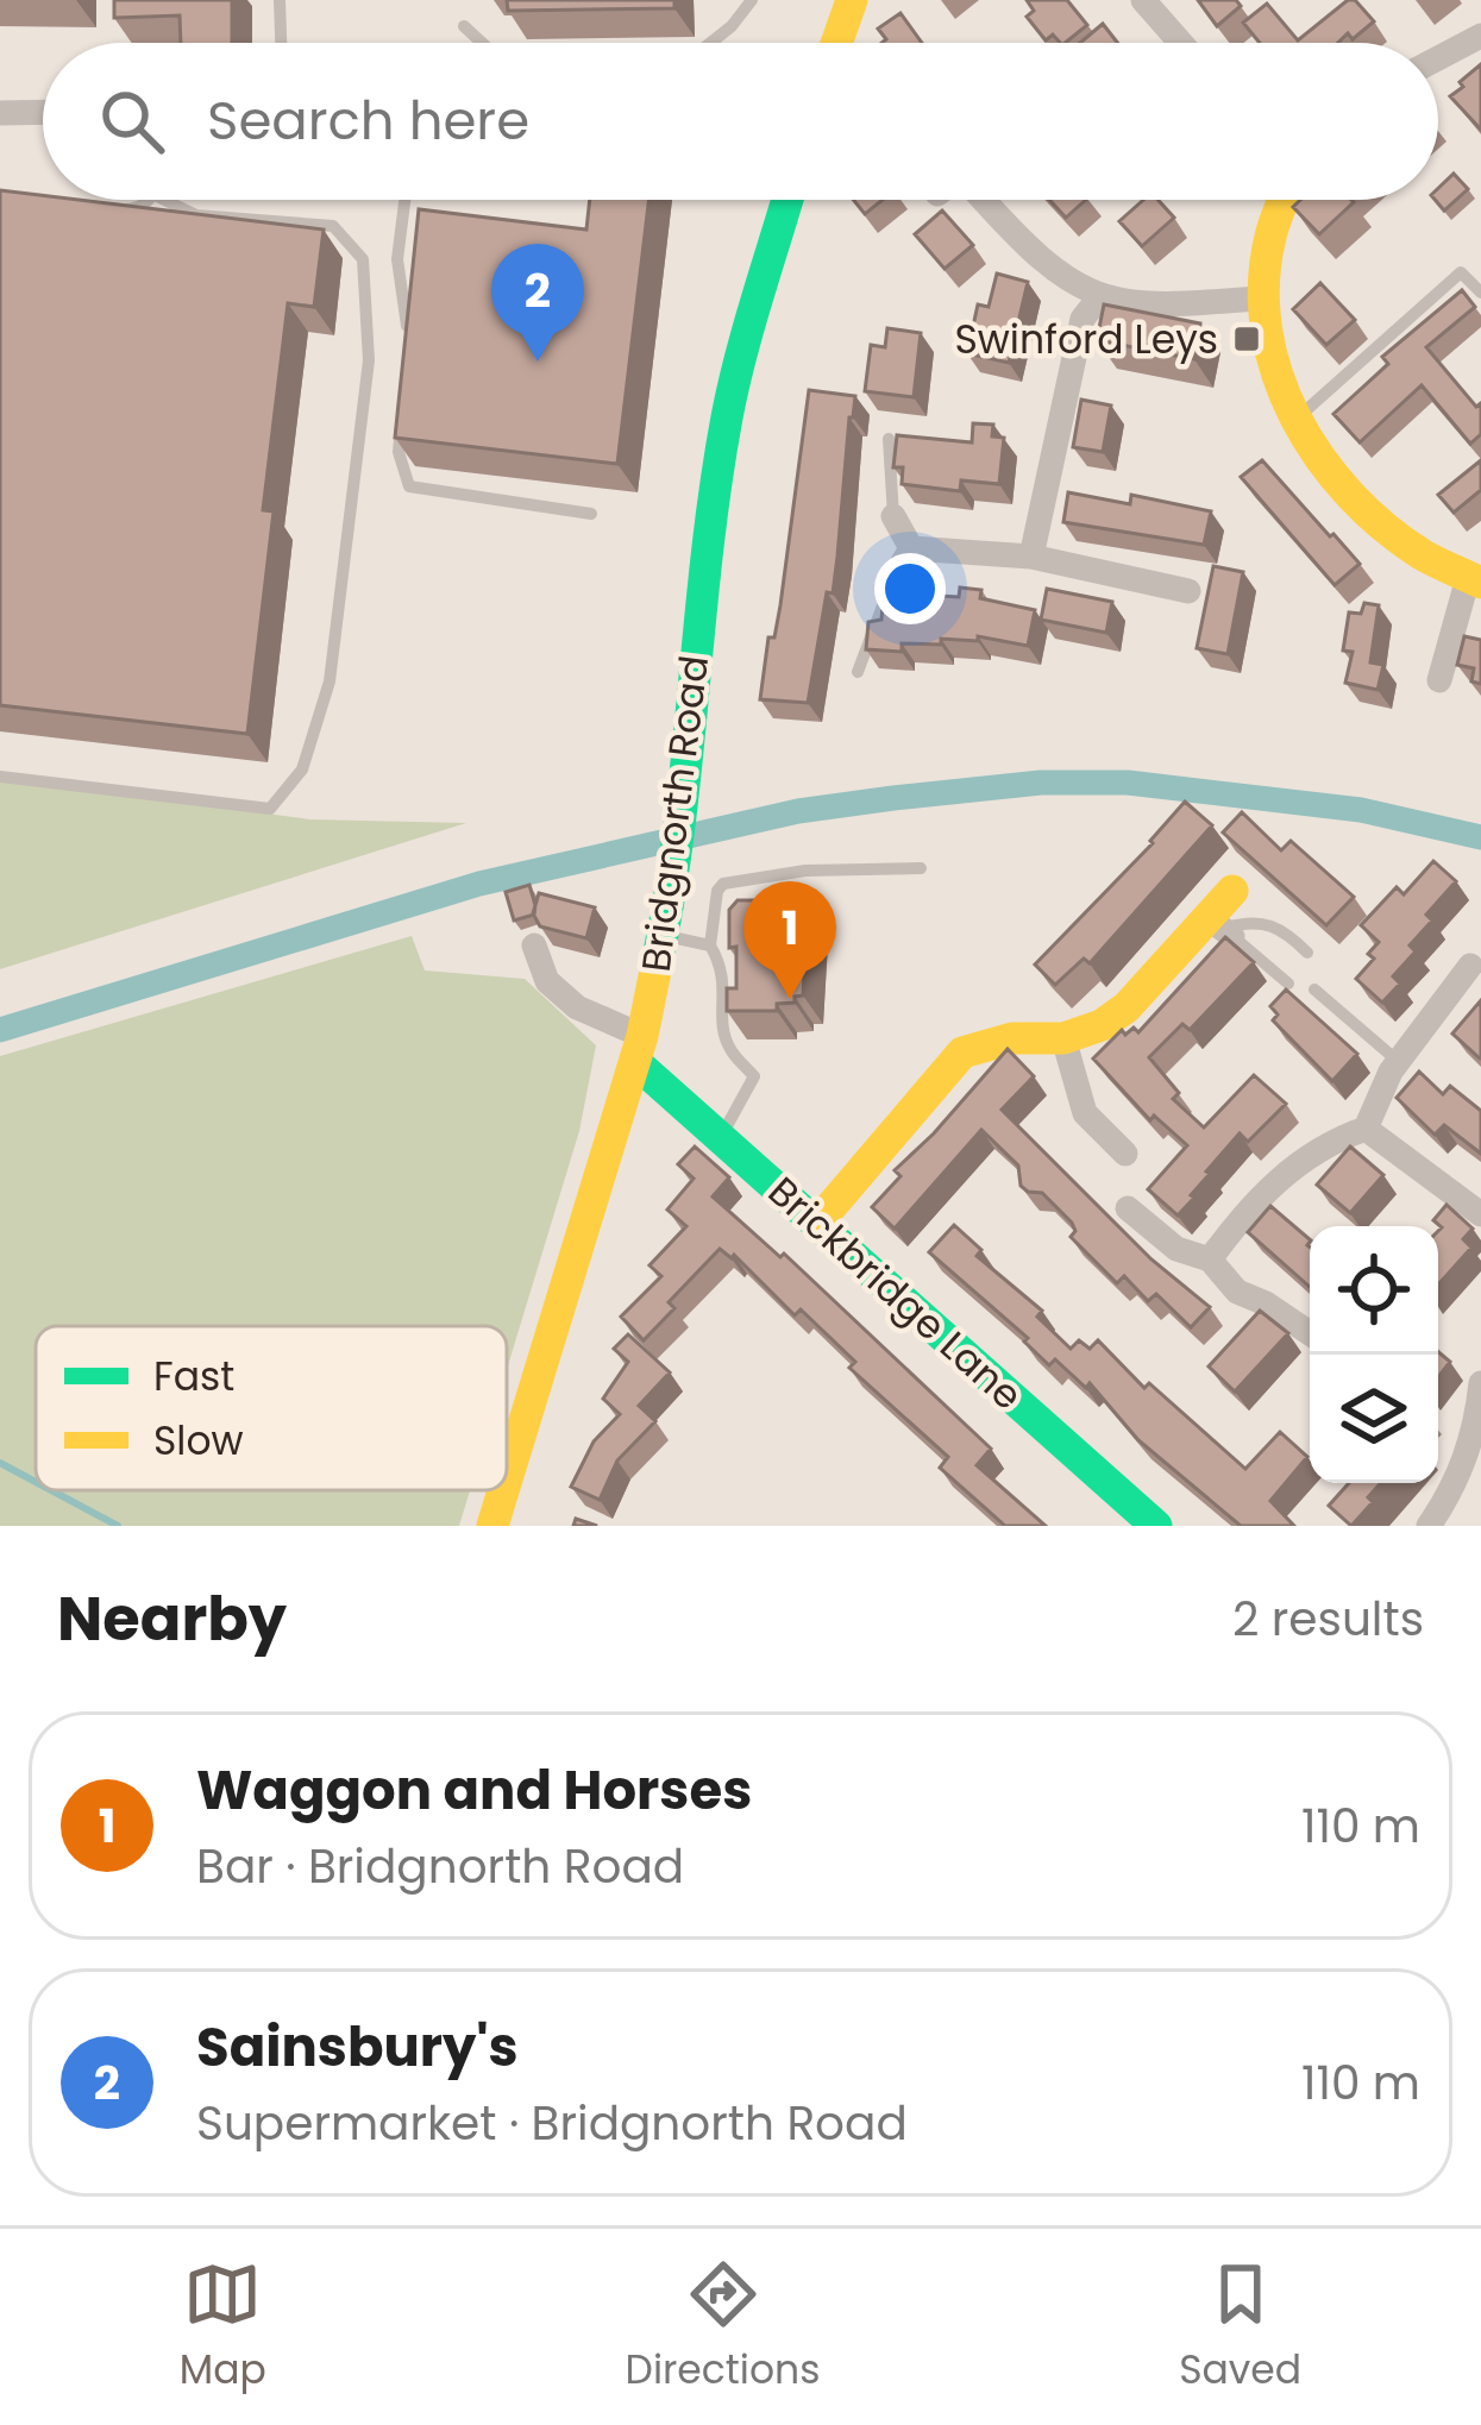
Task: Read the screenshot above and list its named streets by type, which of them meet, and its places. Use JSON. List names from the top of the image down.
{
  "streets": {
    "street": ["Bridgnorth Road", "Brickbridge Lane"]
  },
  "crossings": [
    ["Bridgnorth Road", "Brickbridge Lane"]
  ],
  "places": {
    "transit": ["Swinford Leys"]
  },
  "legend": ["Fast", "Slow"],
  "page": {
    "search": "Search here",
    "pins": ["2", "1"],
    "heading": ["Nearby", "2 results"],
    "list": [
      {
        "mark": "1",
        "name": "Waggon and Horses",
        "note": "Bar · Bridgnorth Road",
        "value": "110 m"
      },
      {
        "mark": "2",
        "name": "Sainsbury's",
        "note": "Supermarket · Bridgnorth Road",
        "value": "110 m"
      }
    ],
    "nav": ["Map", "Directions", "Saved"]
  }
}
